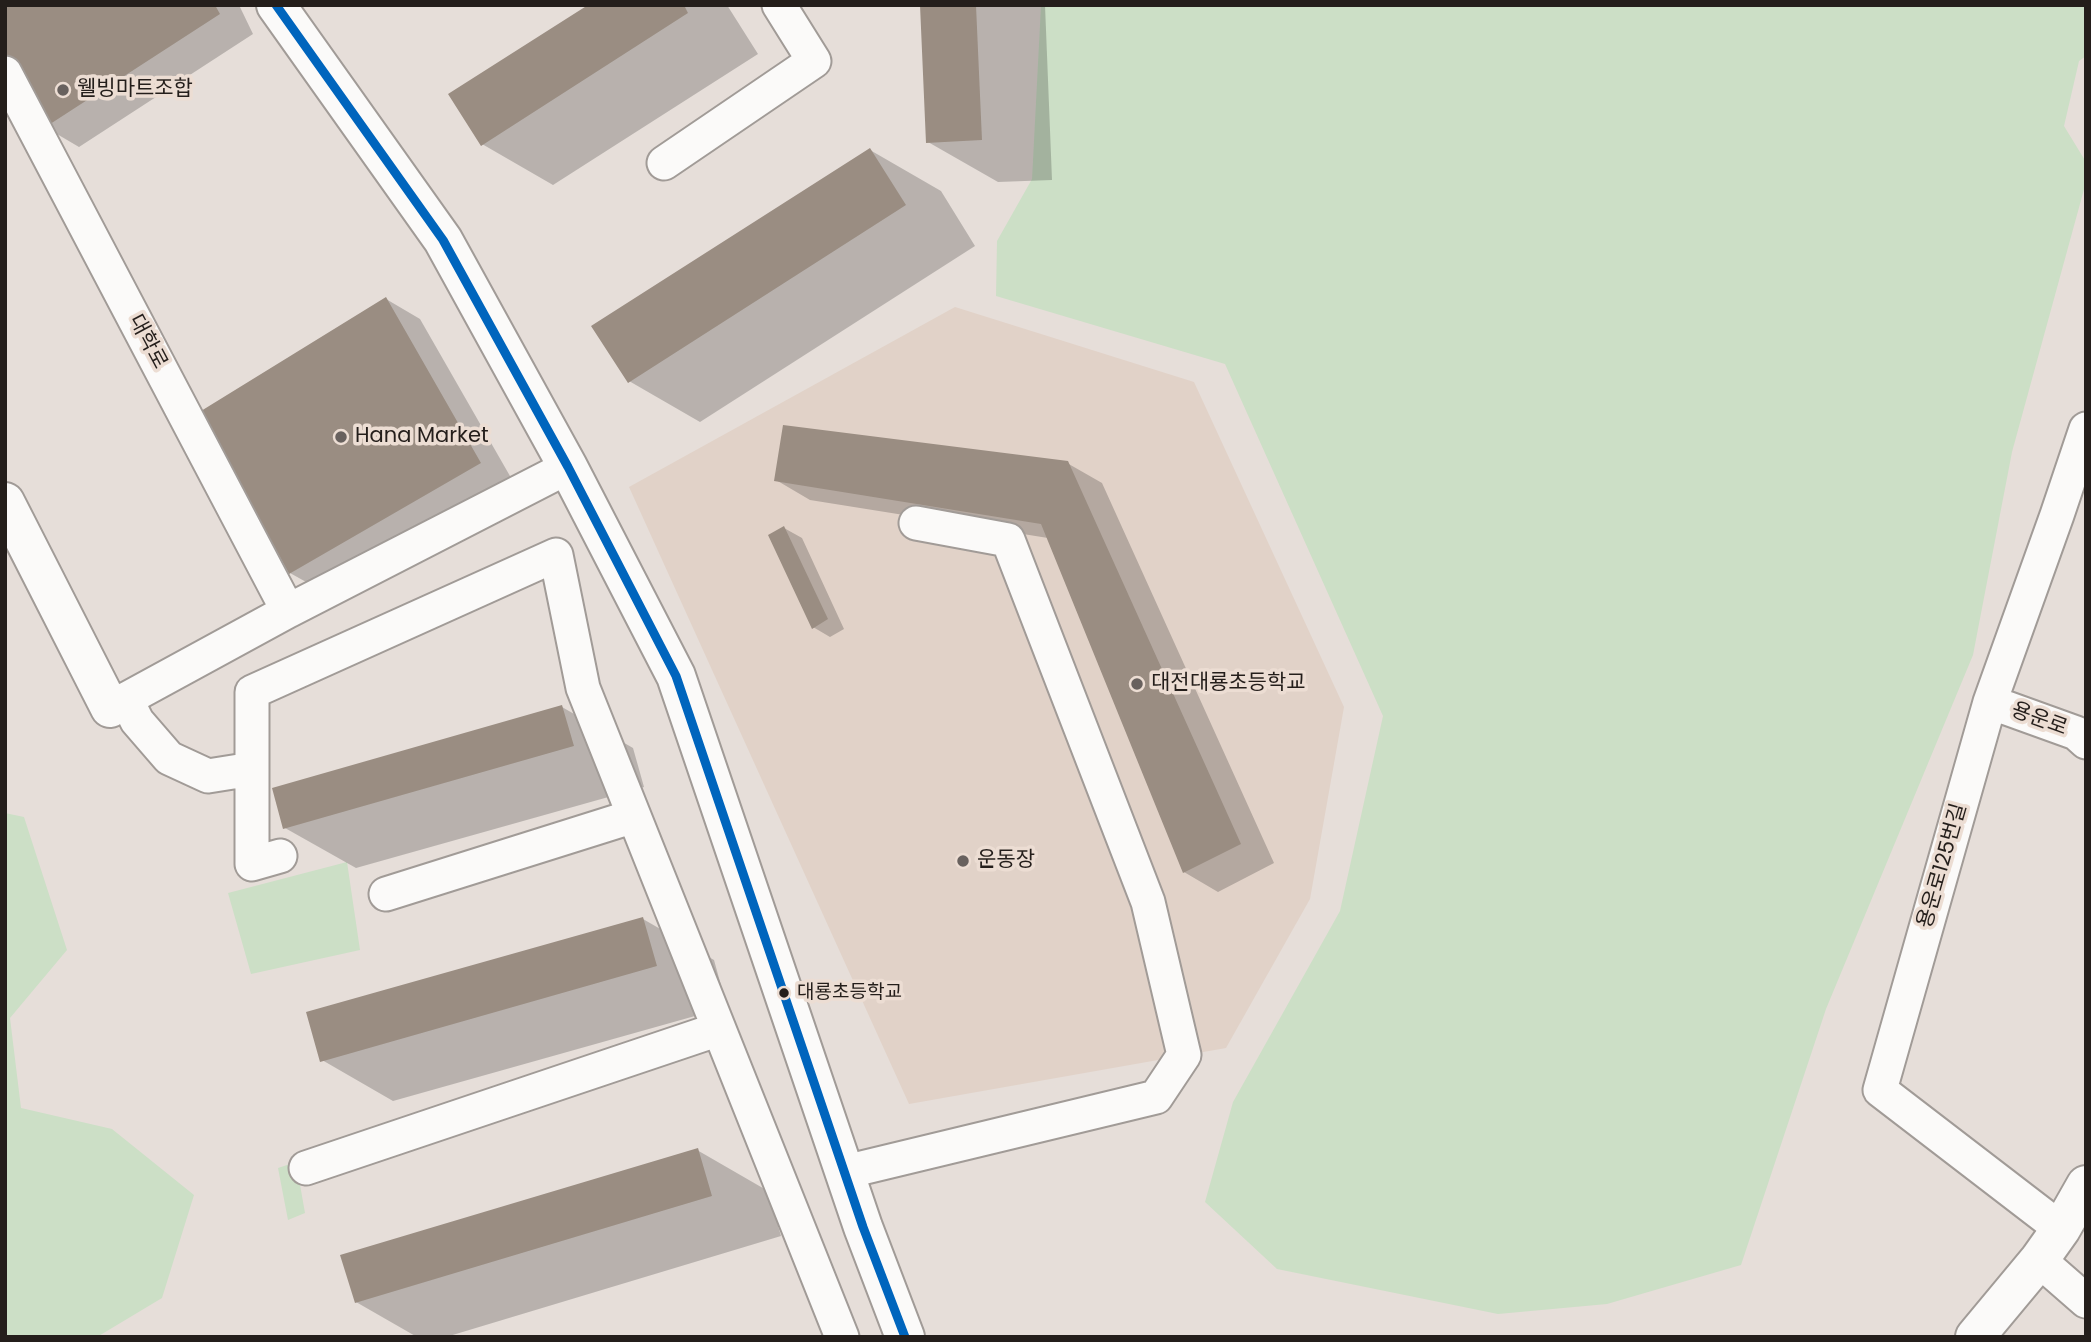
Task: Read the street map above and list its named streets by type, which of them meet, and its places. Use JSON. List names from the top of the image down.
{
  "streets": {
    "street": ["대학로", "용운로", "용운로125번길"]
  },
  "crossings": [
    ["용운로", "용운로125번길"]
  ],
  "places": [
    "웰빙마트조합",
    "Hana Market",
    "대전대룡초등학교",
    "운동장",
    "대룡초등학교"
  ]
}
